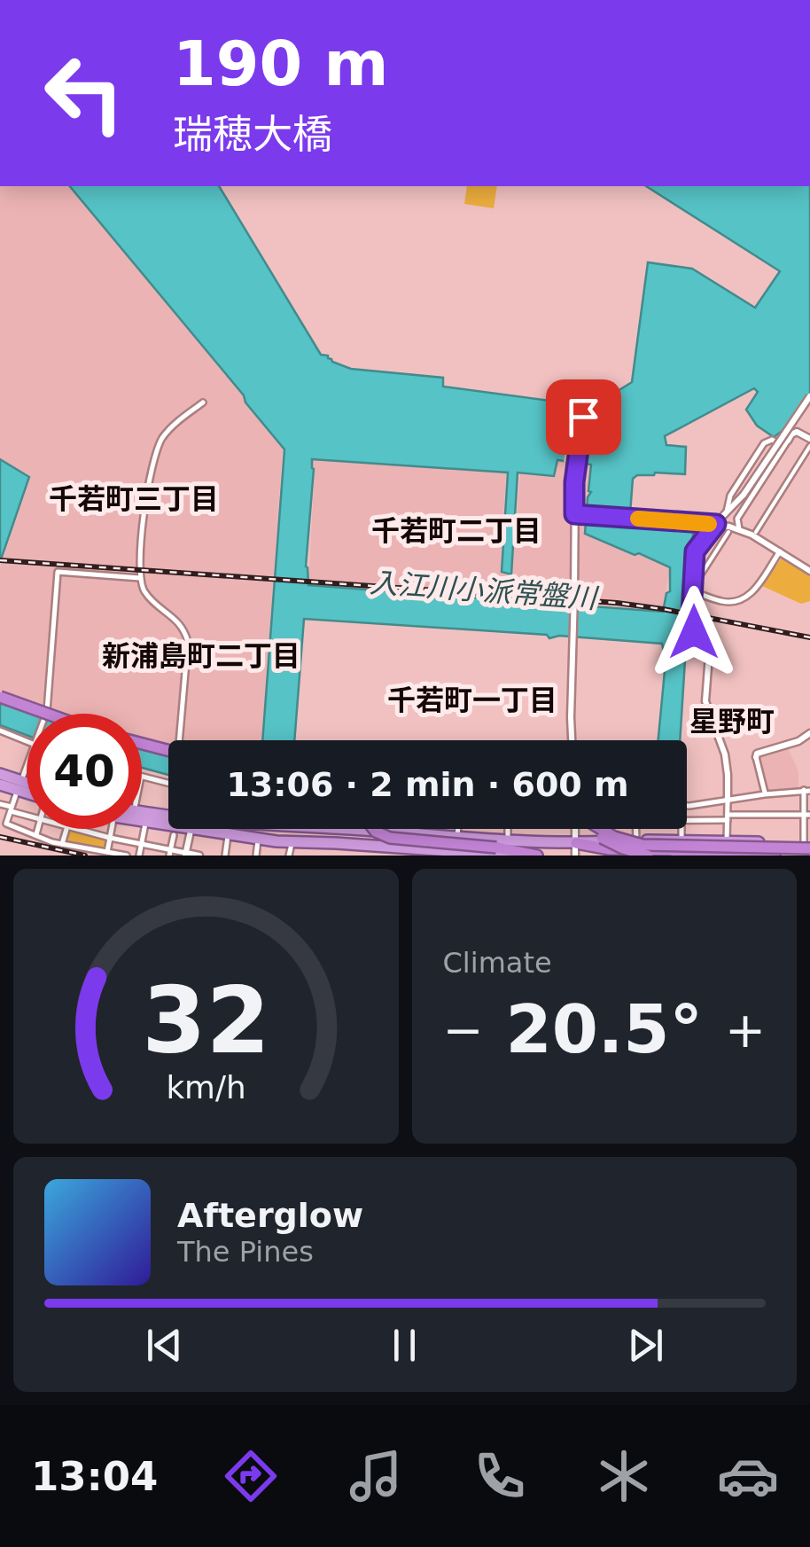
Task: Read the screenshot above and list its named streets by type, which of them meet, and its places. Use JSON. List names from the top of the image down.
{
  "districts": [
    "千若町三丁目",
    "千若町二丁目",
    "新浦島町二丁目",
    "千若町一丁目",
    "星野町"
  ],
  "water": ["入江川小派常盤川"],
  "page": {
    "turn": ["190 m", "瑞穂大橋"],
    "limit": "40",
    "trip": "13:06 · 2 min · 600 m",
    "tile": "Climate",
    "heat": ["−", "20.5°", "+"],
    "song": ["Afterglow", "The Pines"],
    "tabs": "13:04",
    "gauge": ["32", "km/h"]
  }
}
